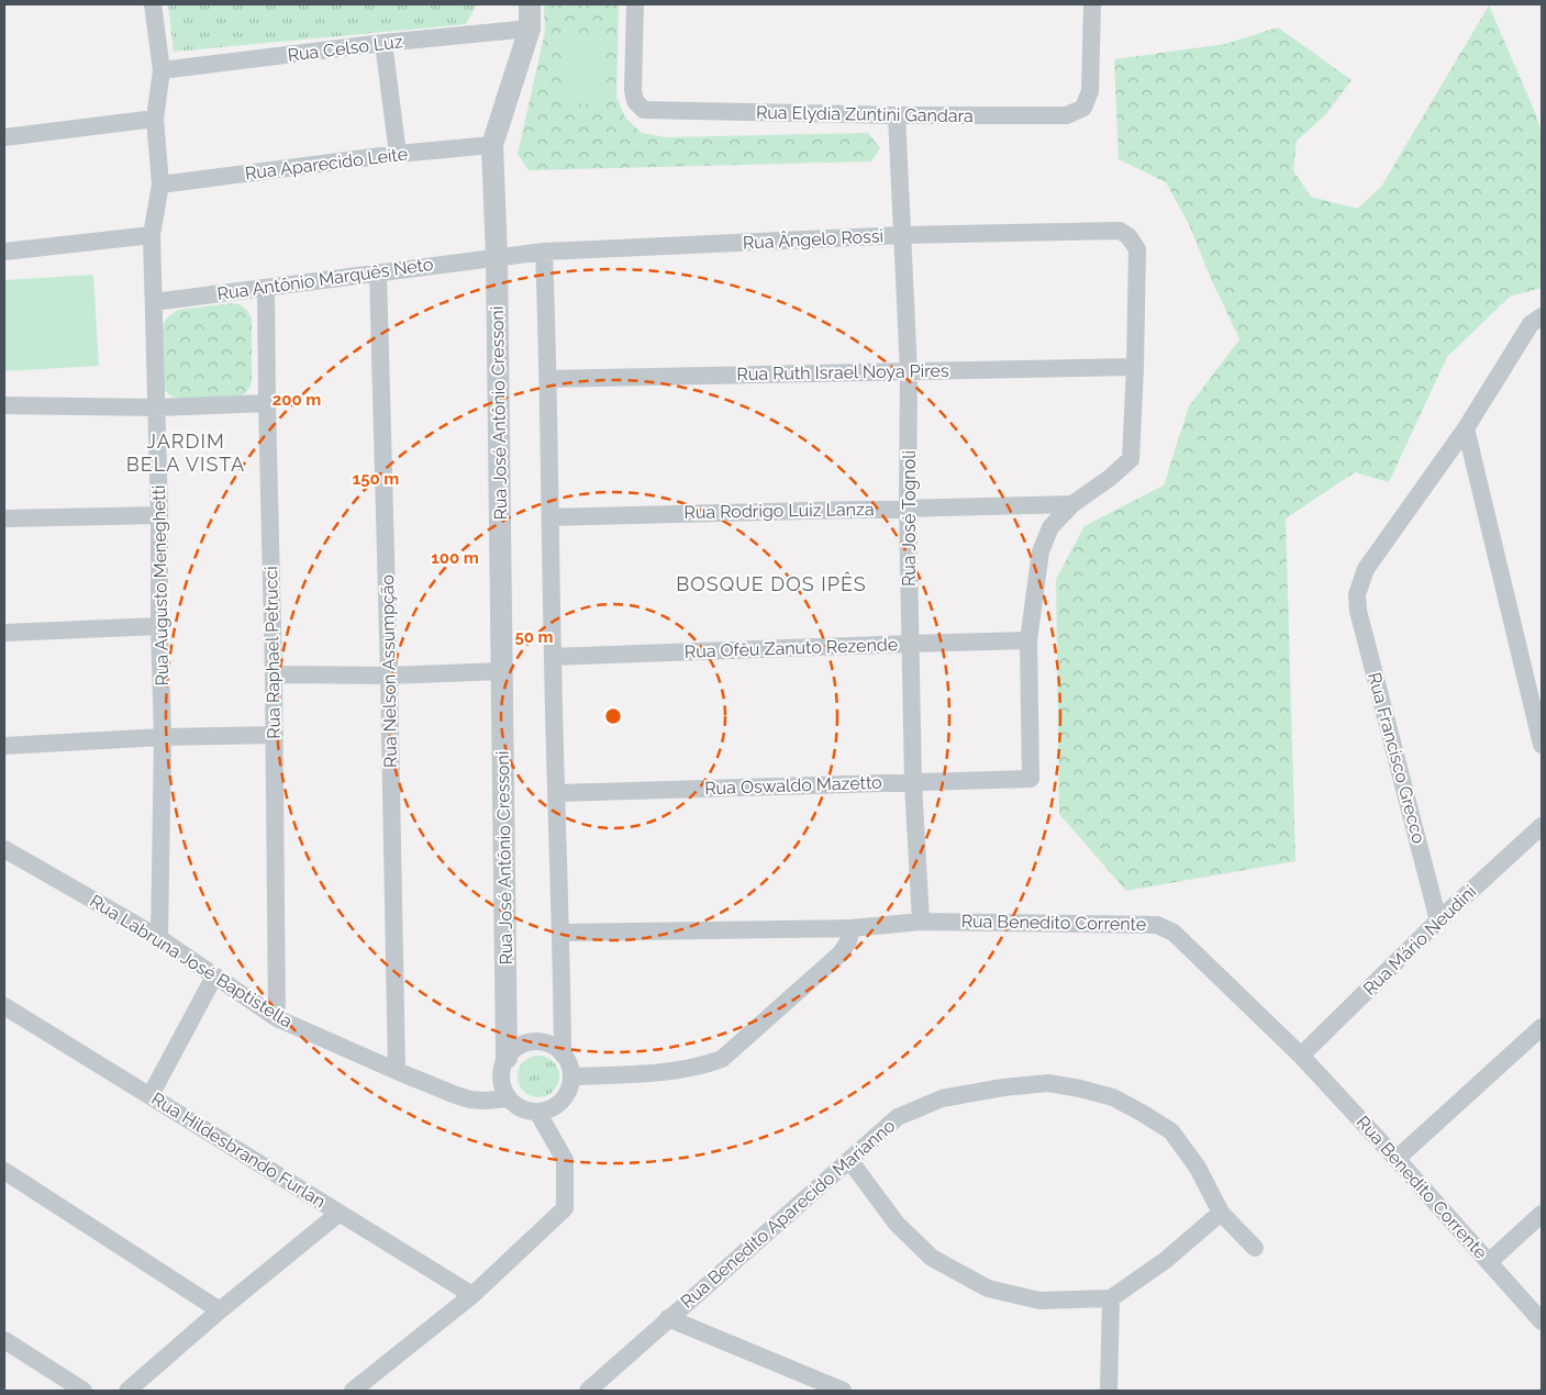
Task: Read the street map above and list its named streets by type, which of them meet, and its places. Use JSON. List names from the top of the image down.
{
  "streets": {
    "street": [
      "Rua Celso Luz",
      "Rua Elydia Zuntini Gandara",
      "Rua Aparecido Leite",
      "Rua Ângelo Rossi",
      "Rua Antônio Marquês Neto",
      "Rua Ruth Israel Noya Pires",
      "Rua José Antônio Cressoni",
      "Rua Rodrigo Luiz Lanza",
      "Rua José Tognoli",
      "Rua Augusto Meneghetti",
      "Rua Ofêu Zanuto Rezende",
      "Rua Raphael Petrucci",
      "Rua Nelson Assumpção",
      "Rua Francisco Grecco",
      "Rua Oswaldo Mazetto",
      "Rua Benedito Corrente",
      "Rua Mário Neudini",
      "Rua Labruna José Baptistella",
      "Rua Hildesbrando Furlan",
      "Rua Benedito Aparecido Marianno"
    ]
  },
  "crossings": [
    ["Rua Celso Luz", "Rua José Antônio Cressoni"],
    ["Rua Celso Luz", "Rua Augusto Meneghetti"],
    ["Rua Elydia Zuntini Gandara", "Rua José Tognoli"],
    ["Rua Aparecido Leite", "Rua José Antônio Cressoni"],
    ["Rua Aparecido Leite", "Rua Augusto Meneghetti"],
    ["Rua Ângelo Rossi", "Rua Antônio Marquês Neto"],
    ["Rua Ângelo Rossi", "Rua Ruth Israel Noya Pires"],
    ["Rua Ângelo Rossi", "Rua José Antônio Cressoni"],
    ["Rua Ângelo Rossi", "Rua José Tognoli"],
    ["Rua Antônio Marquês Neto", "Rua José Antônio Cressoni"],
    ["Rua Antônio Marquês Neto", "Rua Augusto Meneghetti"],
    ["Rua Antônio Marquês Neto", "Rua Raphael Petrucci"],
    ["Rua Antônio Marquês Neto", "Rua Nelson Assumpção"],
    ["Rua Ruth Israel Noya Pires", "Rua José Tognoli"],
    ["Rua José Antônio Cressoni", "Rua Labruna José Baptistella"],
    ["Rua Rodrigo Luiz Lanza", "Rua José Tognoli"],
    ["Rua José Tognoli", "Rua Ofêu Zanuto Rezende"],
    ["Rua José Tognoli", "Rua Oswaldo Mazetto"],
    ["Rua José Tognoli", "Rua Benedito Corrente"],
    ["Rua Augusto Meneghetti", "Rua Labruna José Baptistella"],
    ["Rua Ofêu Zanuto Rezende", "Rua Oswaldo Mazetto"],
    ["Rua Raphael Petrucci", "Rua Labruna José Baptistella"],
    ["Rua Nelson Assumpção", "Rua Labruna José Baptistella"],
    ["Rua Francisco Grecco", "Rua Mário Neudini"],
    ["Rua Benedito Corrente", "Rua Mário Neudini"]
  ],
  "districts": ["JARDIM BELA VISTA", "BOSQUE DOS IPÊS"],
  "rings": [
    "200 m",
    "150 m",
    "100 m",
    "50 m"
  ]
}
